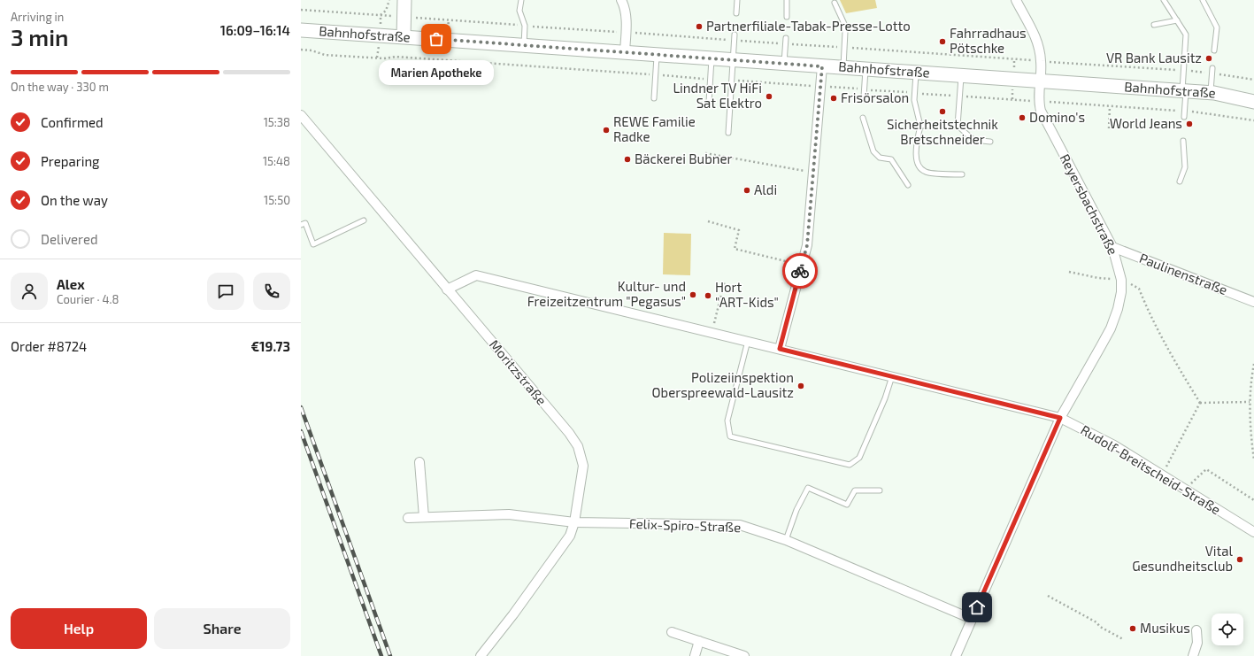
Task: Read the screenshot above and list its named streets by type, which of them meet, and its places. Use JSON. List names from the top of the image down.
{
  "streets": {
    "main road": ["Bahnhofstraße"],
    "street": [
      "Reyersbachstraße",
      "Paulinenstraße",
      "Moritzstraße",
      "Rudolf-Breitscheid-Straße",
      "Felix-Spiro-Straße"
    ]
  },
  "crossings": [
    ["Bahnhofstraße", "Reyersbachstraße"],
    ["Reyersbachstraße", "Paulinenstraße"],
    ["Reyersbachstraße", "Rudolf-Breitscheid-Straße"],
    ["Reyersbachstraße", "Felix-Spiro-Straße"],
    ["Moritzstraße", "Rudolf-Breitscheid-Straße"],
    ["Moritzstraße", "Felix-Spiro-Straße"]
  ],
  "places": [
    "Partnerfiliale-Tabak-Presse-Lotto",
    "Marien Apotheke",
    "Fahrradhaus Pötschke",
    "VR Bank Lausitz",
    "Lindner TV HiFi Sat Elektro",
    "Frisörsalon",
    "Sicherheitstechnik Bretschneider",
    "Domino's",
    "World Jeans",
    "REWE Familie Radke",
    "Bäckerei Bubner",
    "Aldi",
    "Kultur- und Freizeitzentrum \"Pegasus\"",
    "Hort \"ART-Kids\"",
    "Polizeiinspektion Oberspreewald-Lausitz",
    "Vital Gesundheitsclub",
    "Musikus"
  ],
  "page": {
    "heading": ["3 min", "Arriving in", "16:09–16:14"],
    "panel": [
      "Alex",
      "Courier · 4.8",
      "Order #8724",
      "€19.73"
    ],
    "bar": "On the way · 330 m",
    "bubble": "Marien Apotheke",
    "list": [
      ["Confirmed", "15:38"],
      ["Preparing", "15:48"],
      ["On the way", "15:50"],
      "Delivered"
    ],
    "buttons": ["Help", "Share"]
  }
}
